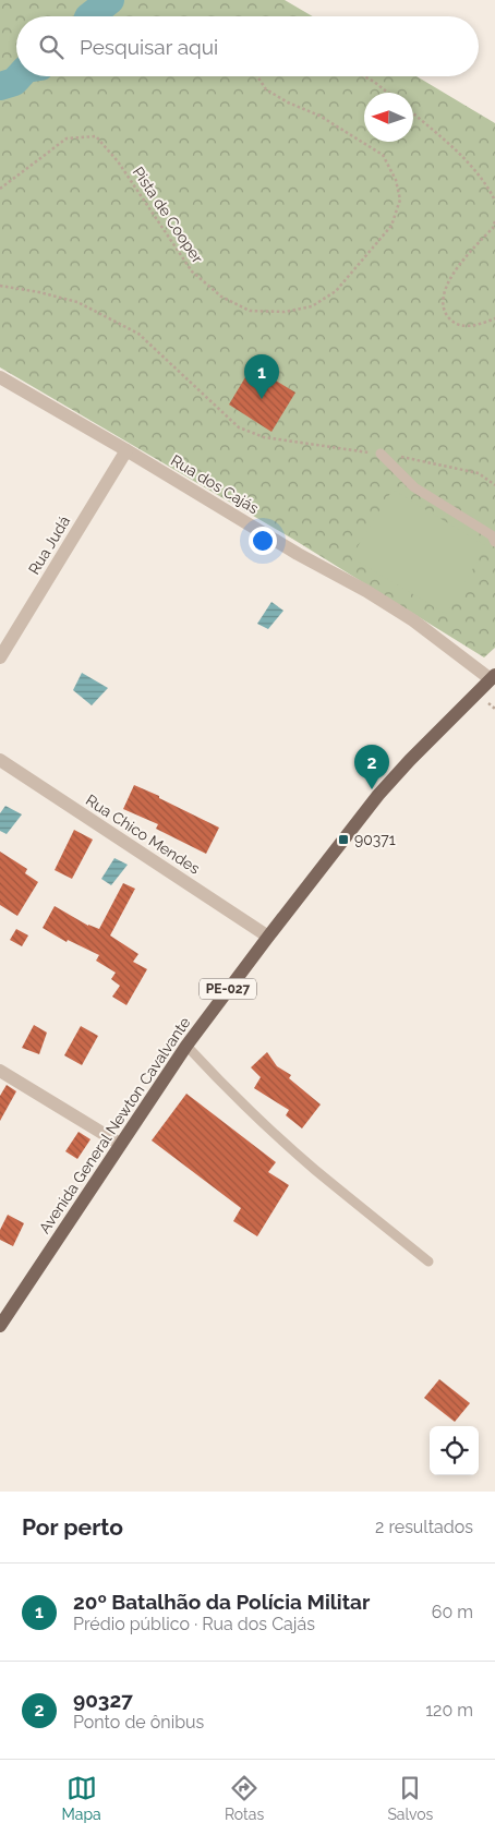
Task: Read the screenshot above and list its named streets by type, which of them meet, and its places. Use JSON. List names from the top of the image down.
{
  "streets": {
    "main road": ["PE-027", "Avenida General Newton Cavalvante"],
    "street": ["Rua dos Cajás", "Rua Judá", "Rua Chico Mendes"],
    "path": ["Pista de Cooper"]
  },
  "crossings": [
    ["Rua dos Cajás", "Rua Judá"],
    ["Rua dos Cajás", "Avenida General Newton Cavalvante"],
    ["Rua Chico Mendes", "Avenida General Newton Cavalvante"]
  ],
  "places": {
    "transit": ["90371"]
  },
  "north": "left",
  "page": {
    "search": "Pesquisar aqui",
    "pins": ["1", "2"],
    "heading": ["Por perto", "2 resultados"],
    "list": [
      {
        "mark": "1",
        "name": "20º Batalhão da Polícia Militar",
        "note": "Prédio público · Rua dos Cajás",
        "value": "60 m"
      },
      {
        "mark": "2",
        "name": "90327",
        "note": "Ponto de ônibus",
        "value": "120 m"
      }
    ],
    "nav": ["Mapa", "Rotas", "Salvos"]
  }
}
